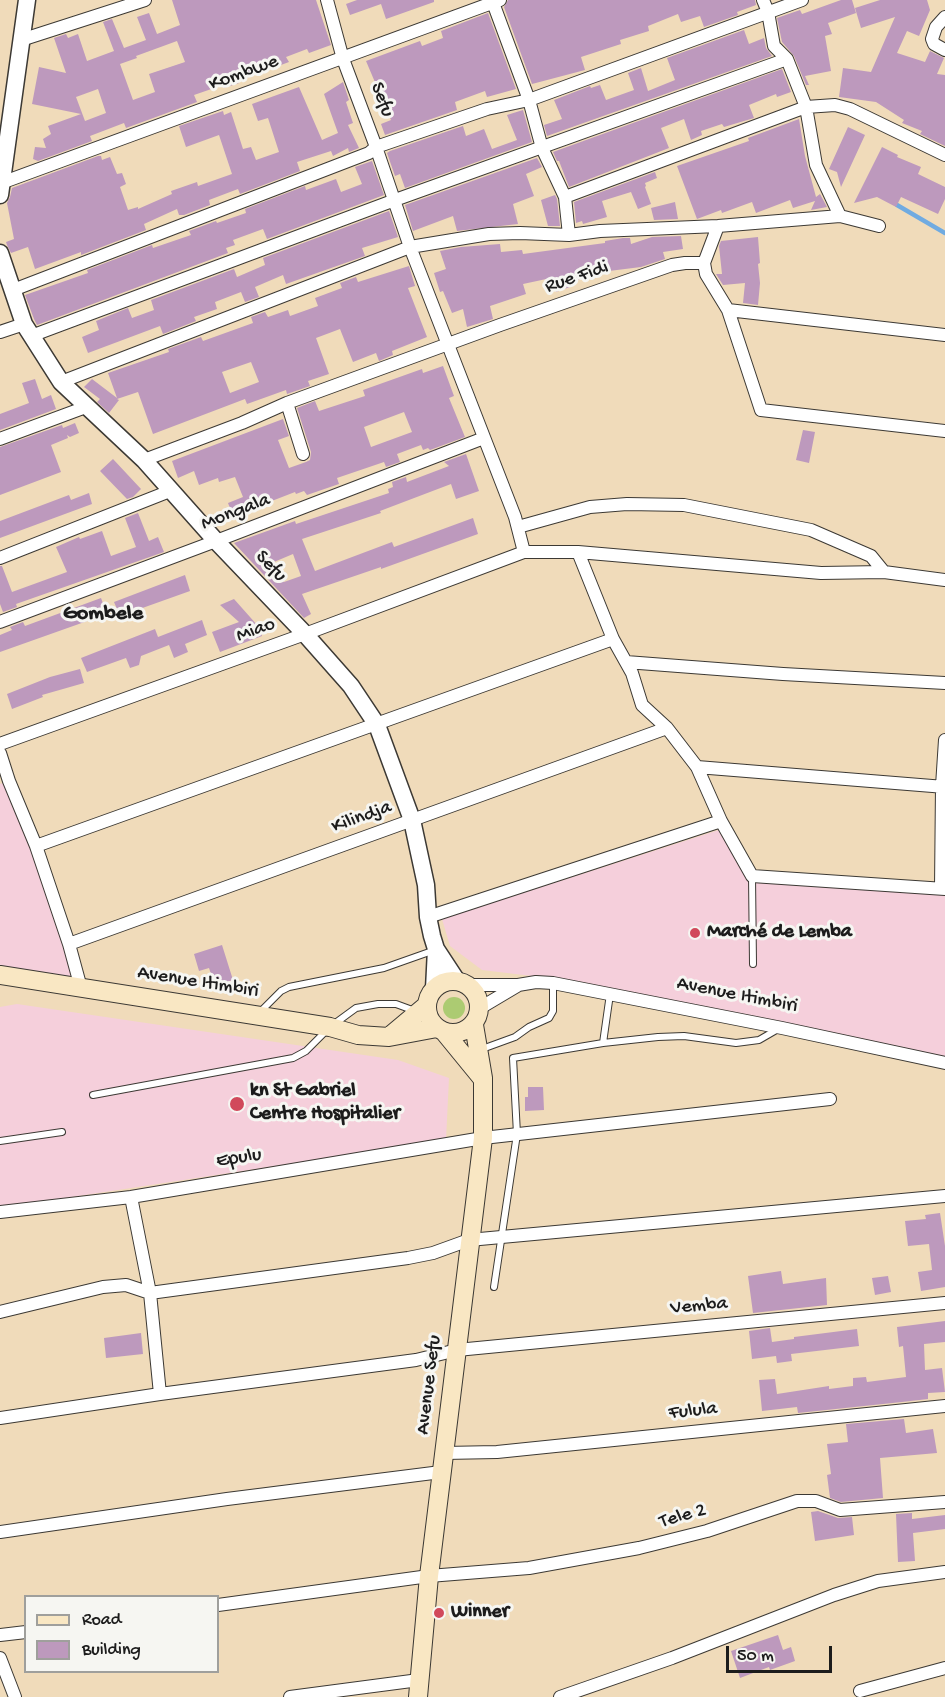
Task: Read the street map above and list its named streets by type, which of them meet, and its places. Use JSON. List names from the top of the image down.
{
  "streets": {
    "main road": ["Avenue Itimbiri", "Avenue Sefu"],
    "street": [
      "Kombwe",
      "Sefu",
      "Rue Fidi",
      "Mongala",
      "Miao",
      "Kilindja",
      "Epulu",
      "Vemba",
      "Fulula",
      "Tele 2"
    ]
  },
  "crossings": [
    ["Kombwe", "Sefu"],
    ["Sefu", "Rue Fidi"],
    ["Sefu", "Mongala"],
    ["Sefu", "Miao"],
    ["Sefu", "Kilindja"],
    ["Avenue Itimbiri", "Avenue Sefu"],
    ["Epulu", "Avenue Sefu"],
    ["Vemba", "Avenue Sefu"],
    ["Avenue Sefu", "Fulula"],
    ["Avenue Sefu", "Tele 2"]
  ],
  "districts": ["Gombele"],
  "places": ["Marché de Lemba", "kn St Gabriel Centre Hospitalier", "Winner"],
  "legend": ["Road", "Building"],
  "scale_bar": "50 m"
}
